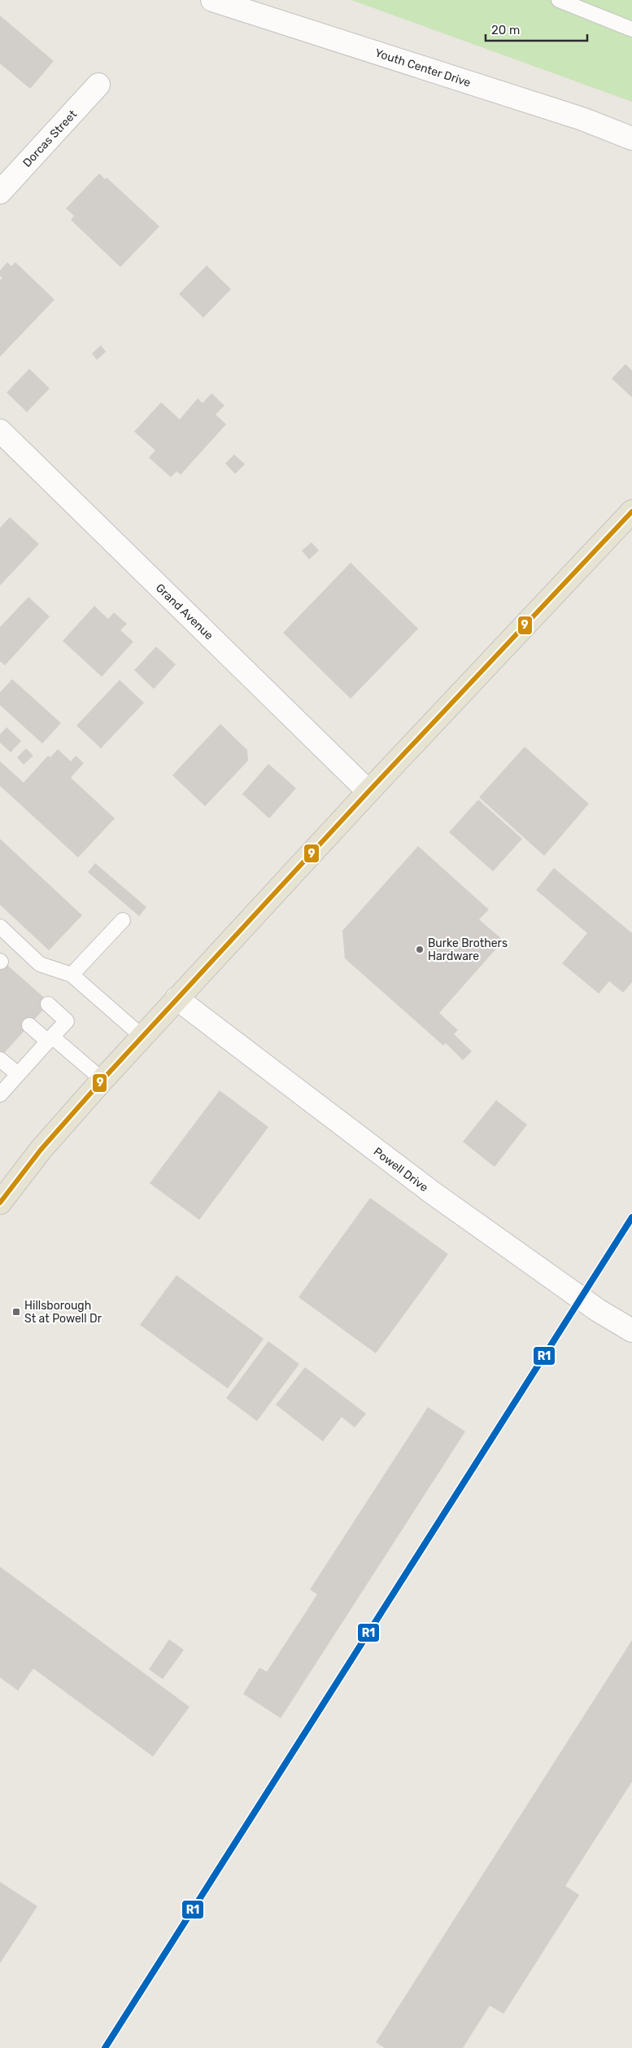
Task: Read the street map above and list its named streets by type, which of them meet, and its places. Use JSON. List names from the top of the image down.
{
  "streets": {
    "street": [
      "Youth Center Drive",
      "Dorcas Street",
      "Grand Avenue",
      "Powell Drive"
    ]
  },
  "places": {
    "other": ["Burke Brothers Hardware"],
    "transit": ["Hillsborough St at Powell Dr"]
  },
  "lines": ["transit line 9", "transit line R1"],
  "scale_bar": "20 m"
}
